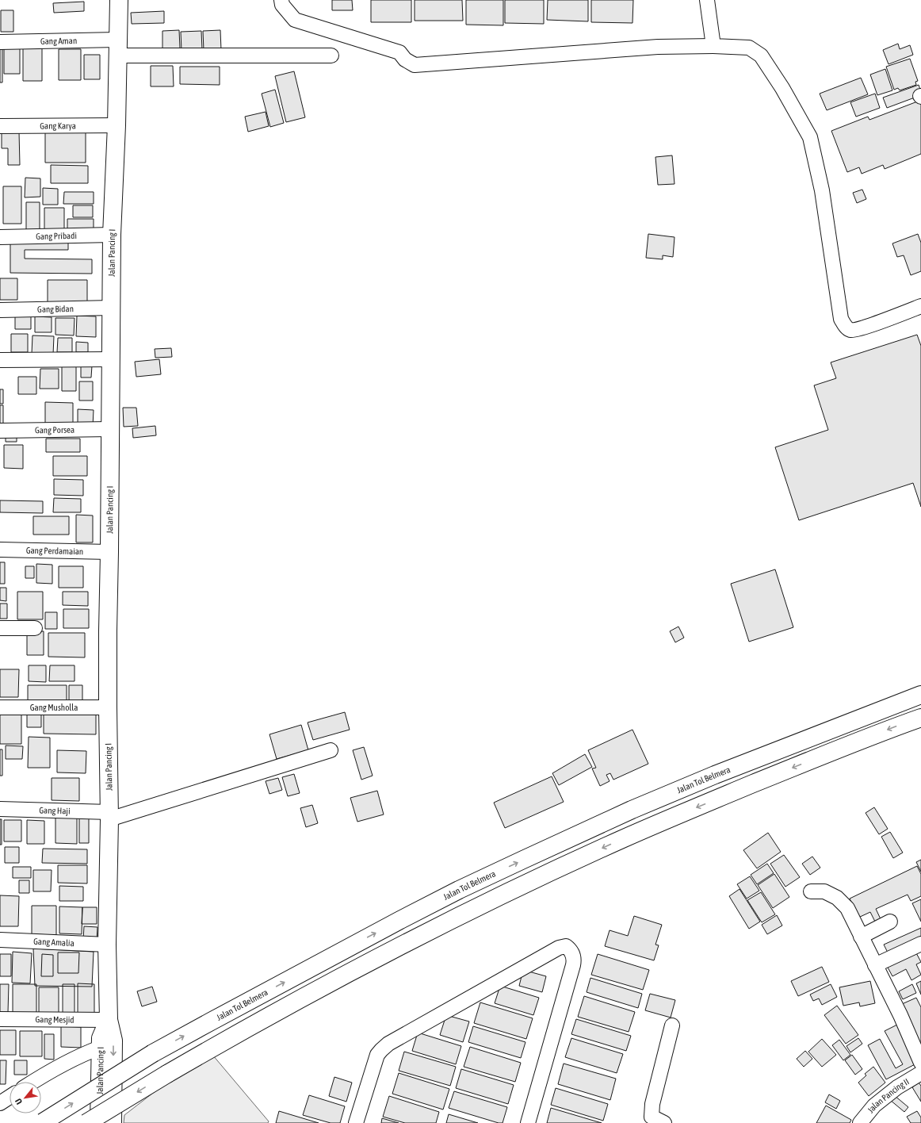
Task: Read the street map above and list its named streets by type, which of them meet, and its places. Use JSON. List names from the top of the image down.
{
  "streets": {
    "main road": ["Jalan Pancing I", "Jalan Tol Belmera"],
    "street": [
      "Gang Aman",
      "Gang Karya",
      "Gang Pribadi",
      "Gang Bidan",
      "Gang Porsea",
      "Gang Perdamaian",
      "Gang Musholla",
      "Gang Haji",
      "Gang Amalia",
      "Gang Mesjid",
      "Jalan Pancing II"
    ]
  },
  "crossings": [
    ["Gang Aman", "Jalan Pancing I"],
    ["Gang Karya", "Jalan Pancing I"],
    ["Gang Pribadi", "Jalan Pancing I"],
    ["Jalan Pancing I", "Gang Bidan"],
    ["Jalan Pancing I", "Gang Porsea"],
    ["Jalan Pancing I", "Gang Perdamaian"],
    ["Jalan Pancing I", "Gang Musholla"],
    ["Jalan Pancing I", "Gang Haji"],
    ["Jalan Pancing I", "Gang Amalia"],
    ["Jalan Pancing I", "Gang Mesjid"]
  ],
  "north": "bottom left"
}
